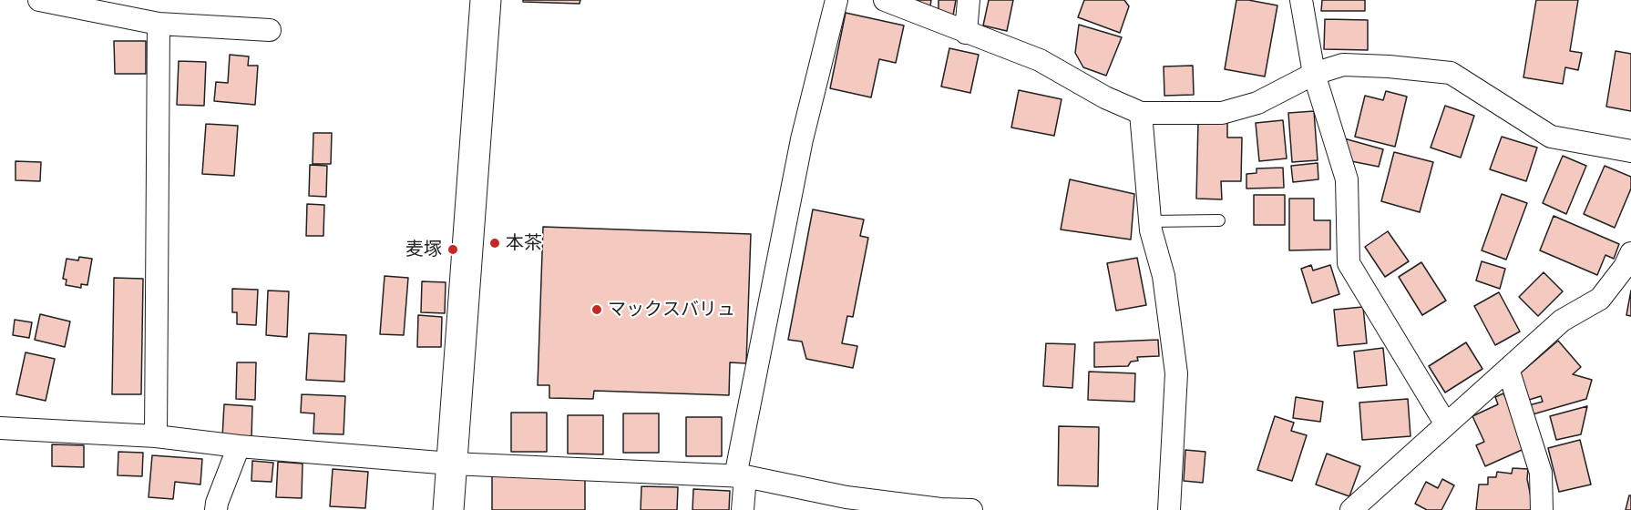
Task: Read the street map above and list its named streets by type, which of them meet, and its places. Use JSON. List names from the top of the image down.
{
  "places": ["本茶", "麦塚", "マックスバリュ"]
}
